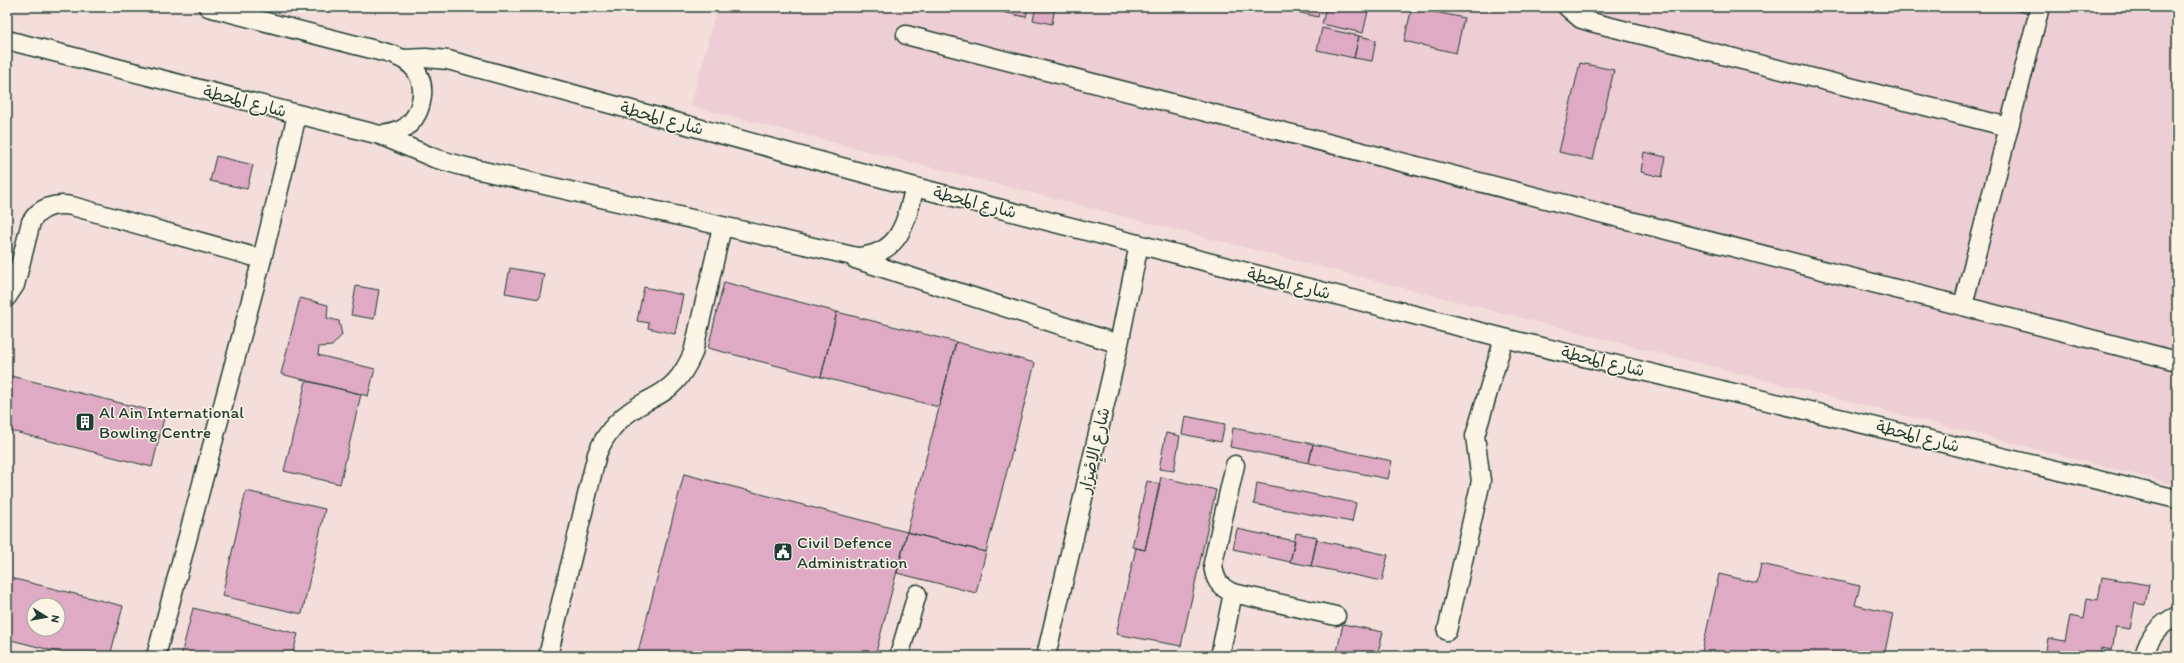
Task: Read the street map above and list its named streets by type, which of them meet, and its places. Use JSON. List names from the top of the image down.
{
  "streets": {
    "lane": ["شارع المحطة", "شارع الإِصْرَار"]
  },
  "crossings": [
    ["شارع المحطة", "شارع الإِصْرَار"]
  ],
  "places": {
    "building": ["Al Ain International Bowling Centre"],
    "public building": ["Civil Defence Administration"]
  },
  "north": "right"
}
